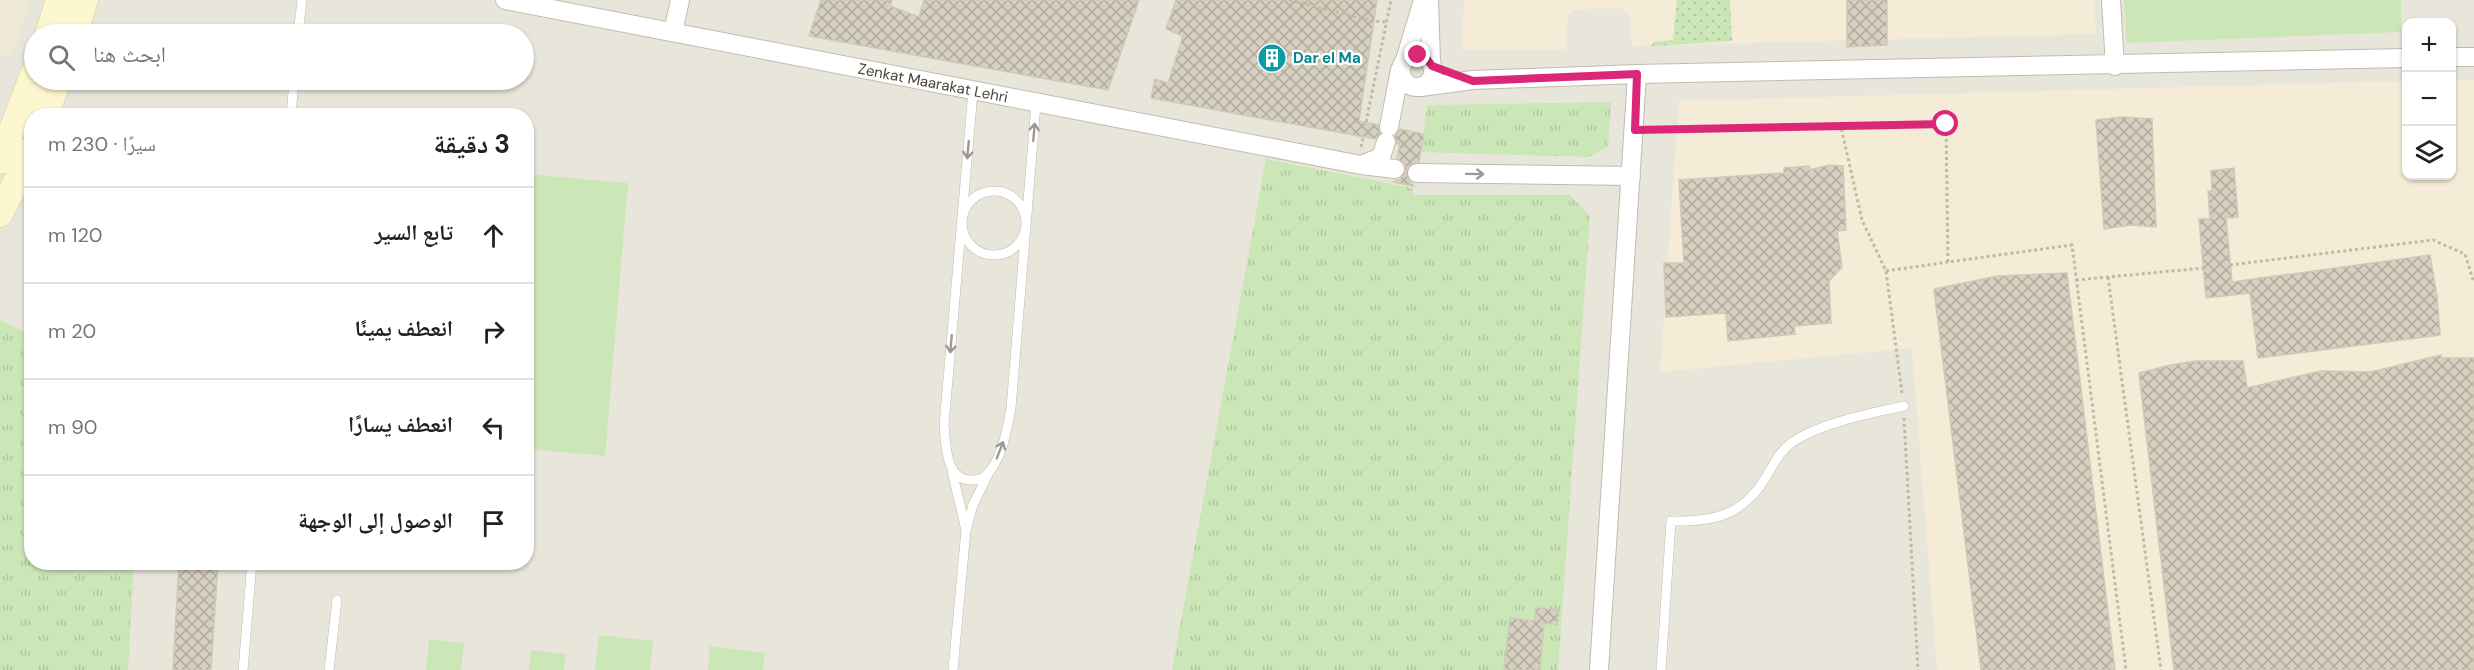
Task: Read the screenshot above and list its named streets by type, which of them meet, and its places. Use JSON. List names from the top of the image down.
{
  "streets": {
    "street": ["Zenkat Maarakat Lehri"]
  },
  "places": {
    "building": ["Dar el Ma"]
  },
  "page": {
    "map_buttons": ["+", "−"],
    "search": "ابحث هنا",
    "heading": ["3 دقيقة", "سيرًا · 230 m"],
    "list": [
      ["تابع السير", "120 m"],
      ["انعطف يمينًا", "20 m"],
      ["انعطف يسارًا", "90 m"],
      "الوصول إلى الوجهة"
    ]
  }
}
